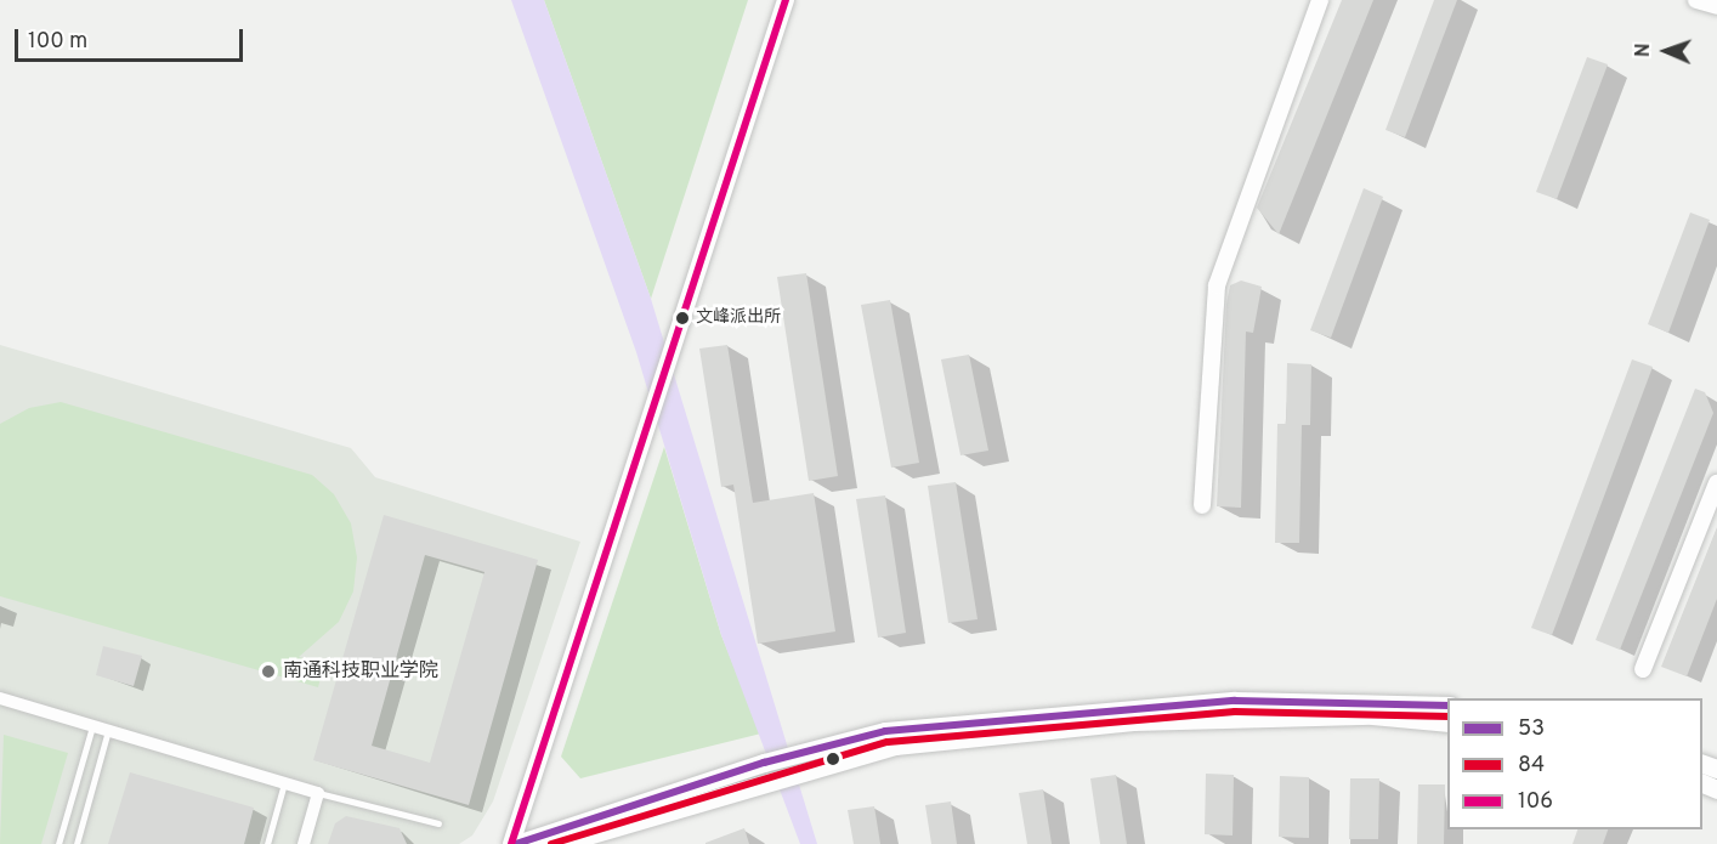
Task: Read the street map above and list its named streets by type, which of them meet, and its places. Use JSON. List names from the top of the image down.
{
  "places": ["文峰派出所", "南通科技职业学院"],
  "lines": ["transit line 106", "transit line 53", "transit line 84"],
  "legend": ["53", "84", "106"],
  "scale_bar": "100 m",
  "north": "left"
}
